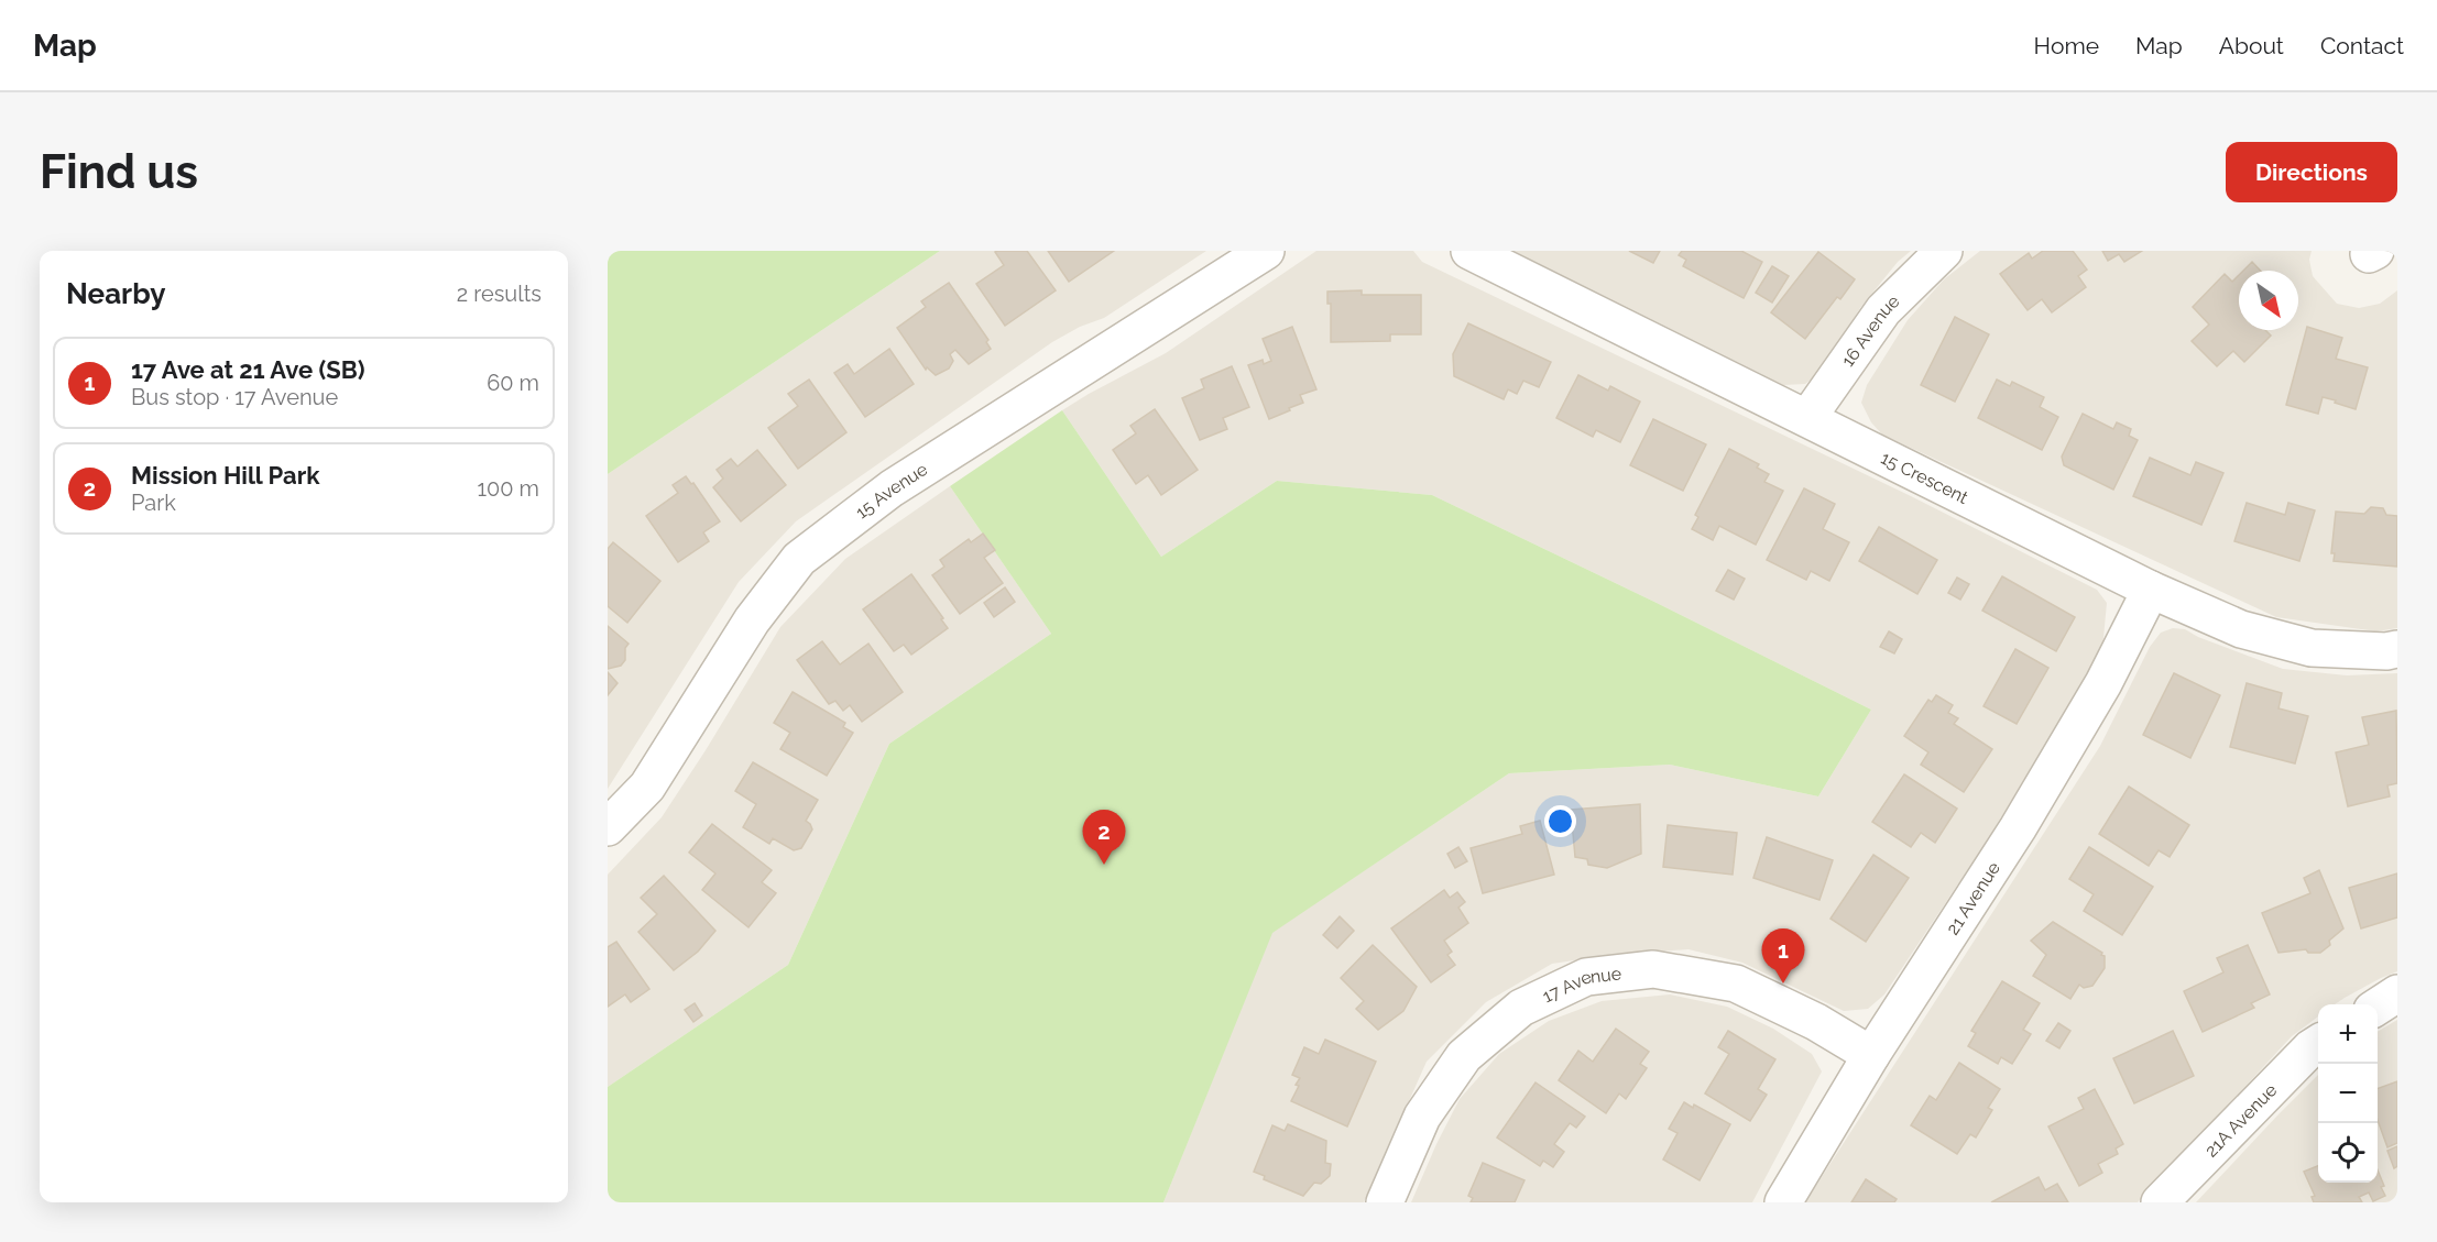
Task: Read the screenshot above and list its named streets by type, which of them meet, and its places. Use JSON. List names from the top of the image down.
{
  "streets": {
    "street": [
      "16 Avenue",
      "15 Crescent",
      "15 Avenue",
      "21 Avenue",
      "17 Avenue",
      "21A Avenue"
    ]
  },
  "crossings": [
    ["16 Avenue", "15 Crescent"],
    ["15 Crescent", "21 Avenue"],
    ["21 Avenue", "17 Avenue"]
  ],
  "north": "bottom right",
  "page": {
    "header": "Map",
    "nav": [
      "Home",
      "Map",
      "About",
      "Contact"
    ],
    "buttons": "Directions",
    "title": "Find us",
    "heading": ["Nearby", "2 results"],
    "list": [
      {
        "mark": "1",
        "name": "17 Ave at 21 Ave (SB)",
        "note": "Bus stop · 17 Avenue",
        "value": "60 m"
      },
      {
        "mark": "2",
        "name": "Mission Hill Park",
        "note": "Park",
        "value": "100 m"
      }
    ],
    "pins": ["2", "1"],
    "map_buttons": ["+", "−"]
  }
}
